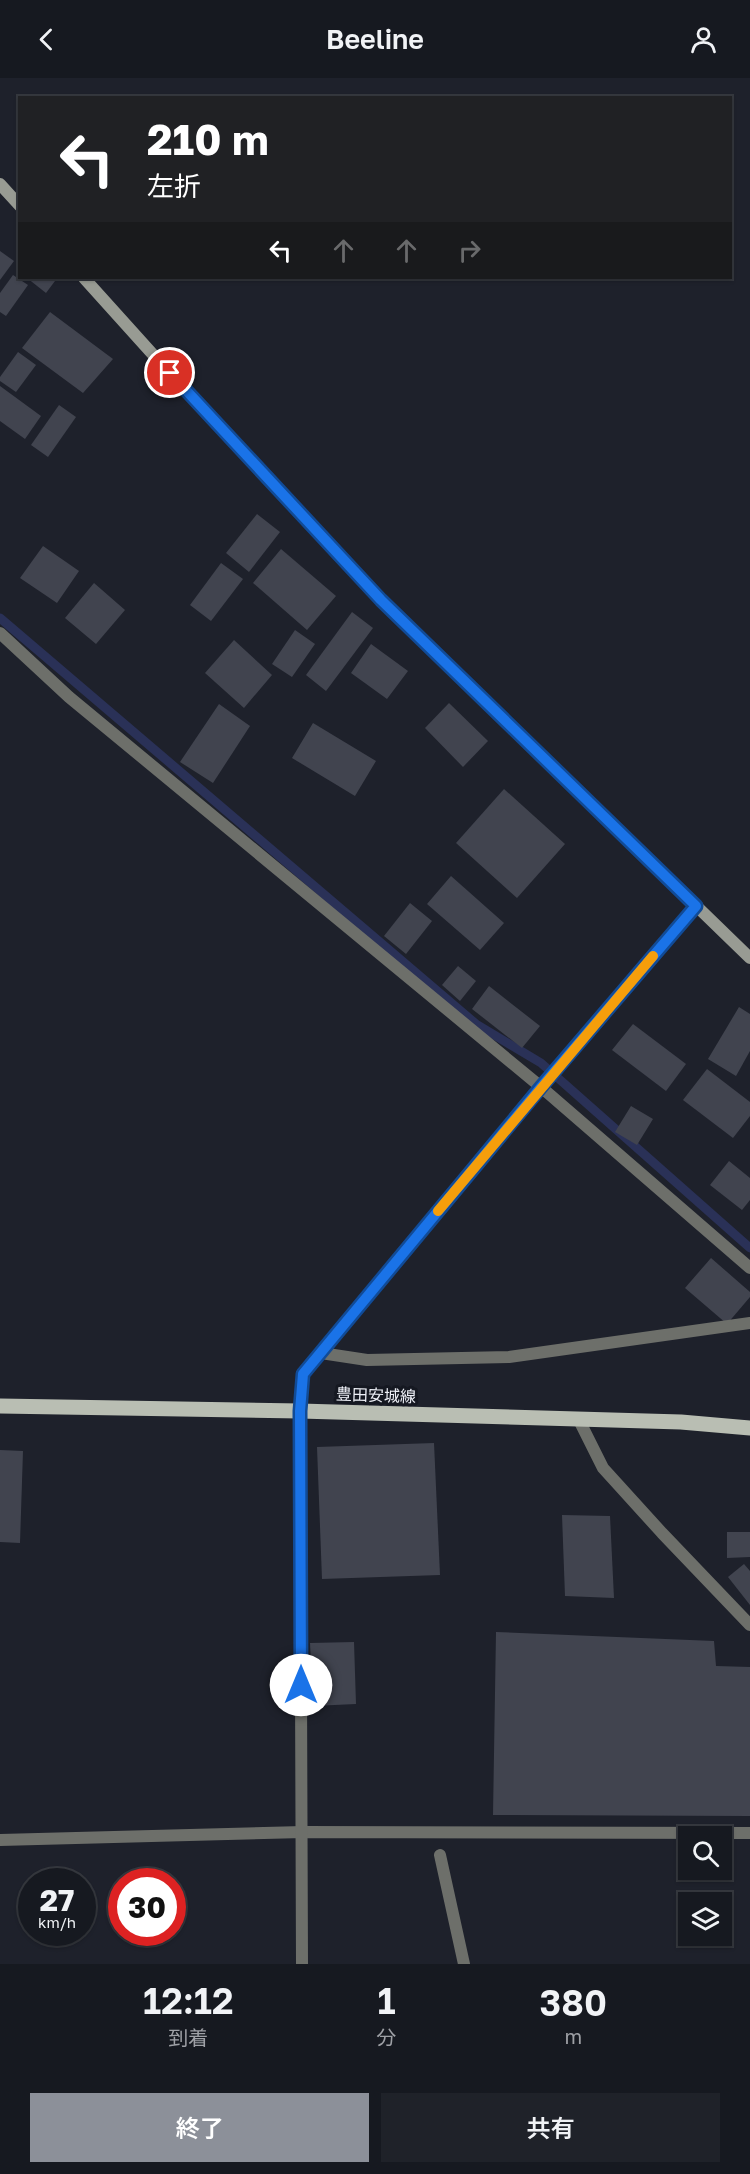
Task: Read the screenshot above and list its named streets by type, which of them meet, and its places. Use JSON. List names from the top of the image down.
{
  "streets": {
    "main road": ["豊田安城線"]
  },
  "page": {
    "header": "Beeline",
    "turn": ["210 m", "左折"],
    "speed": "27 km/h",
    "limit": "30",
    "eta": [
      "12:12",
      "到着",
      "1",
      "分",
      "380",
      "m"
    ],
    "buttons": ["終了", "共有"]
  }
}
